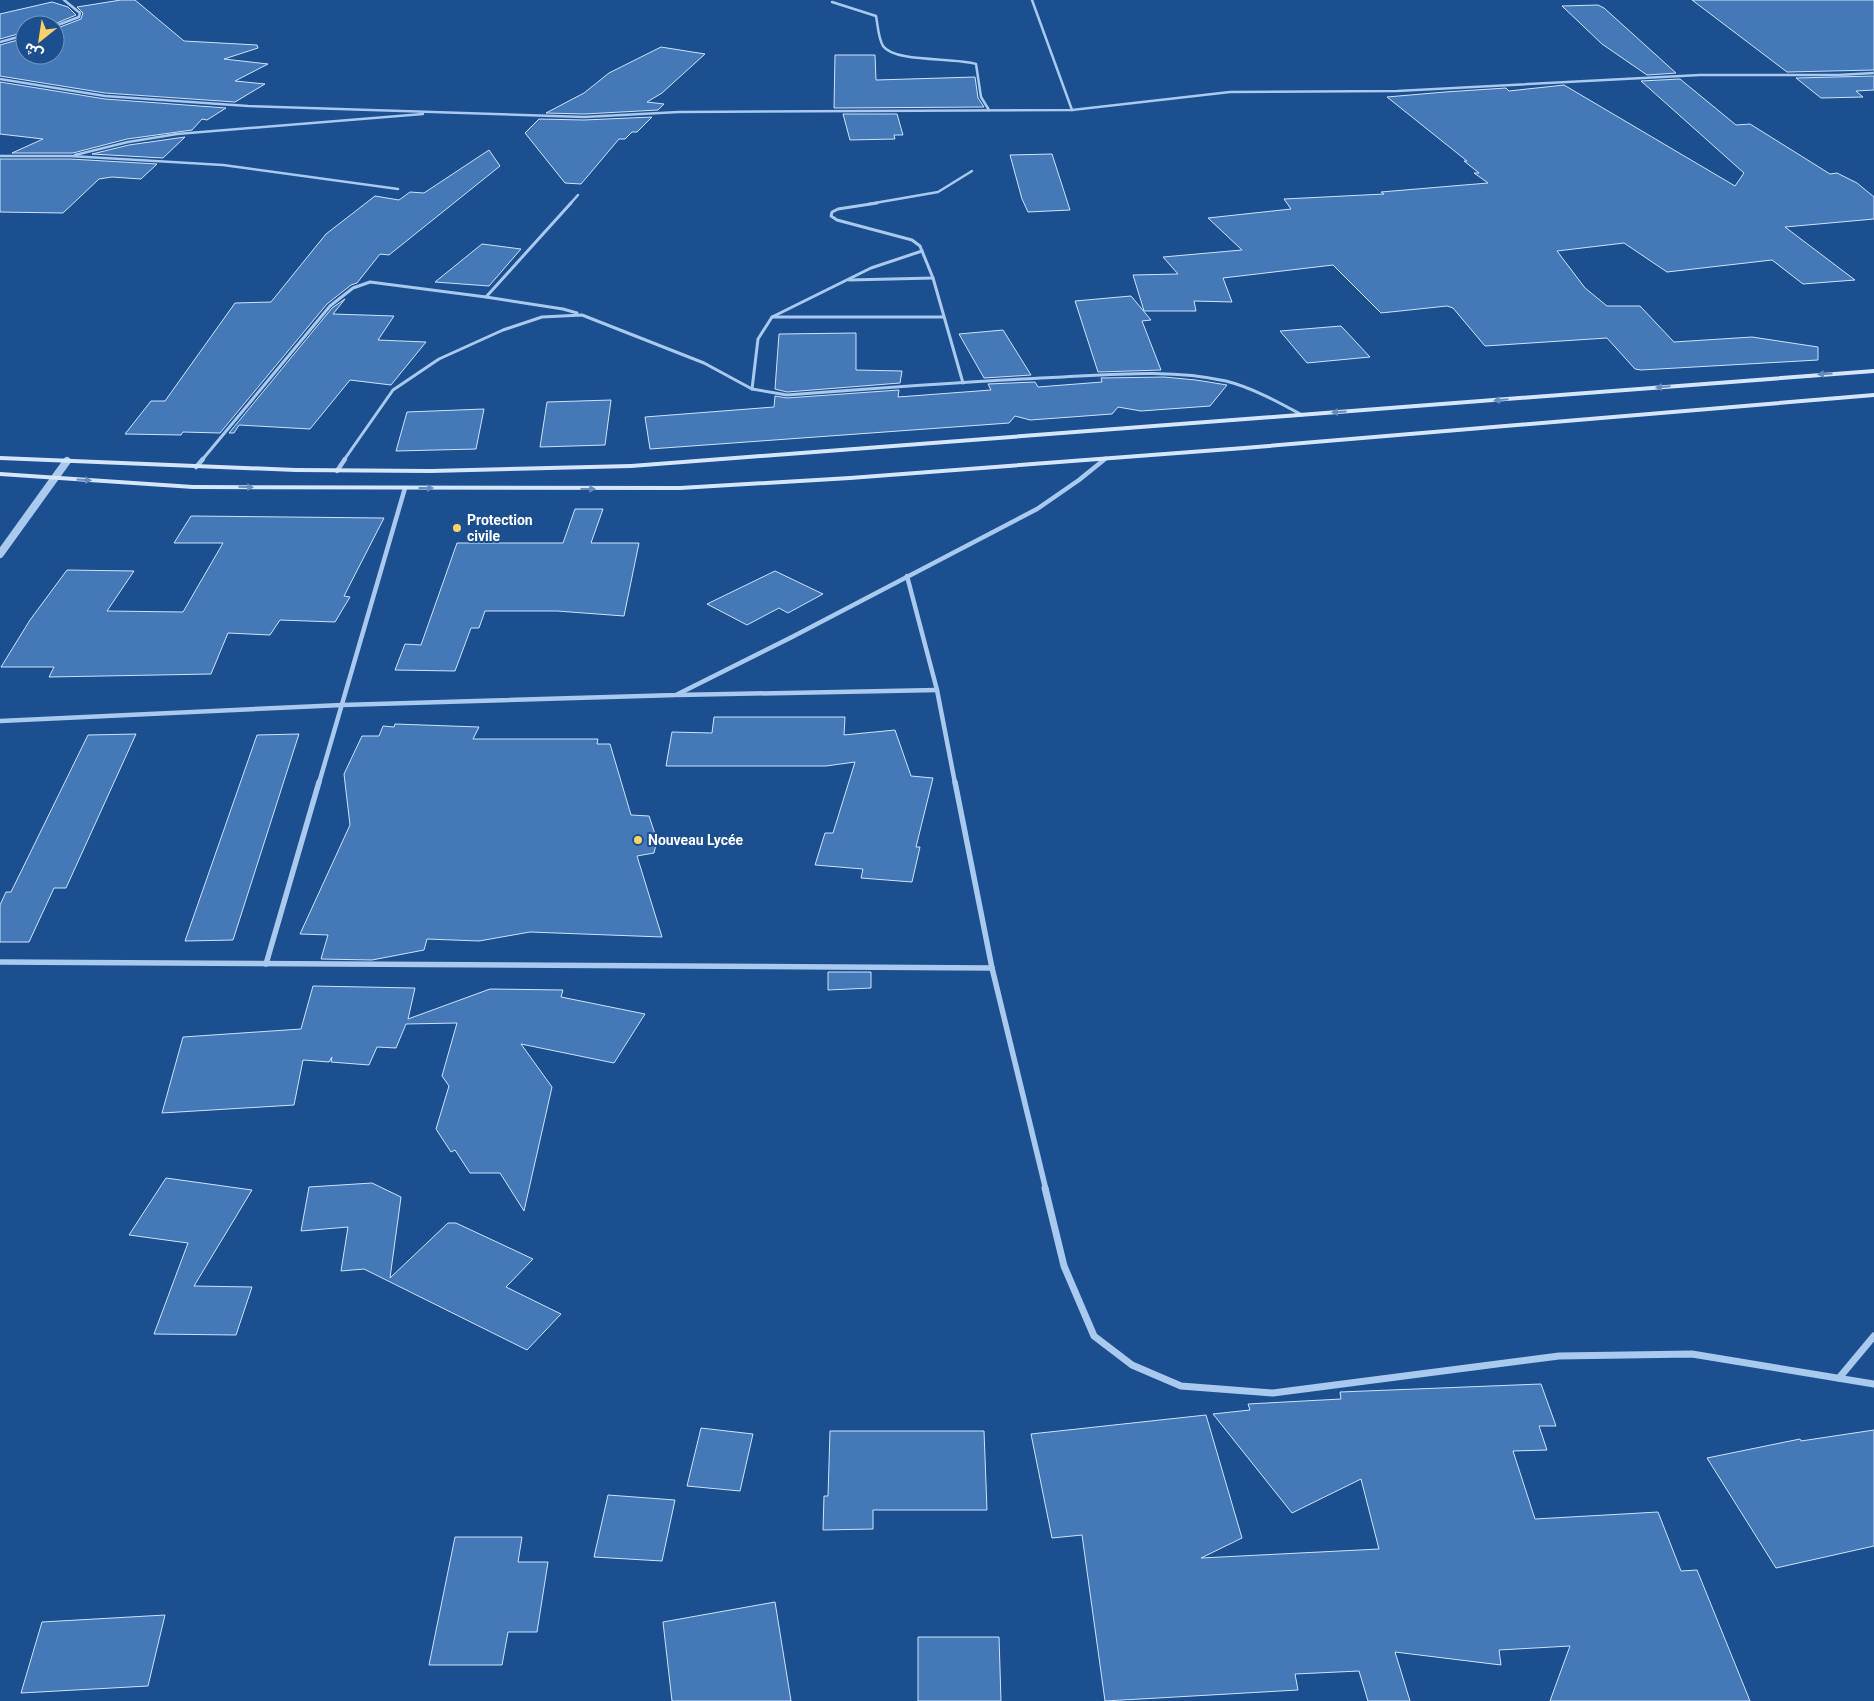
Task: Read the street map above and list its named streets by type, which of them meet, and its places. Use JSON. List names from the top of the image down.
{
  "places": ["Protection civile", "Nouveau Lycée"],
  "north": "bottom left"
}
